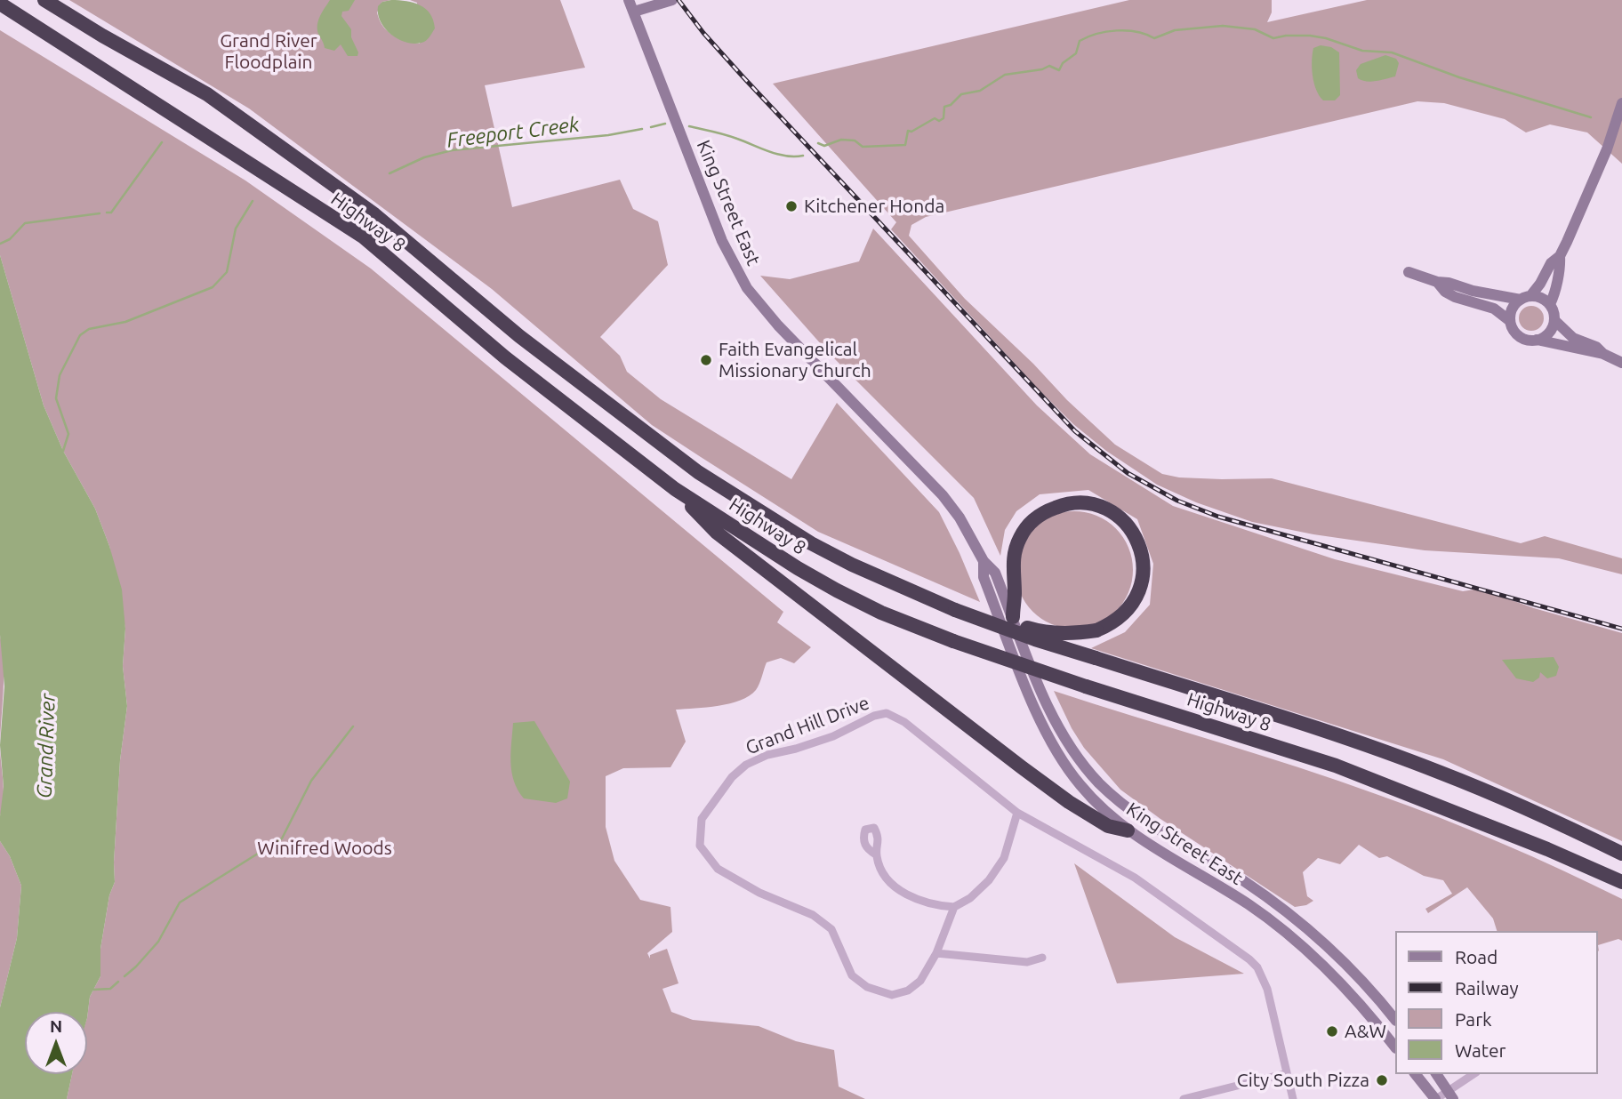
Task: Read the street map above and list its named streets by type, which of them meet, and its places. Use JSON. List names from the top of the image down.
{
  "streets": {
    "highway": ["Highway 8"],
    "main road": ["King Street East"],
    "street": ["Grand Hill Drive"]
  },
  "water": ["Freeport Creek", "Grand River"],
  "parks": ["Grand River Floodplain", "Winifred Woods"],
  "places": [
    "Kitchener Honda",
    "Faith Evangelical Missionary Church",
    "A&W",
    "City South Pizza"
  ],
  "legend": [
    "Road",
    "Railway",
    "Park",
    "Water"
  ],
  "north": "top"
}
